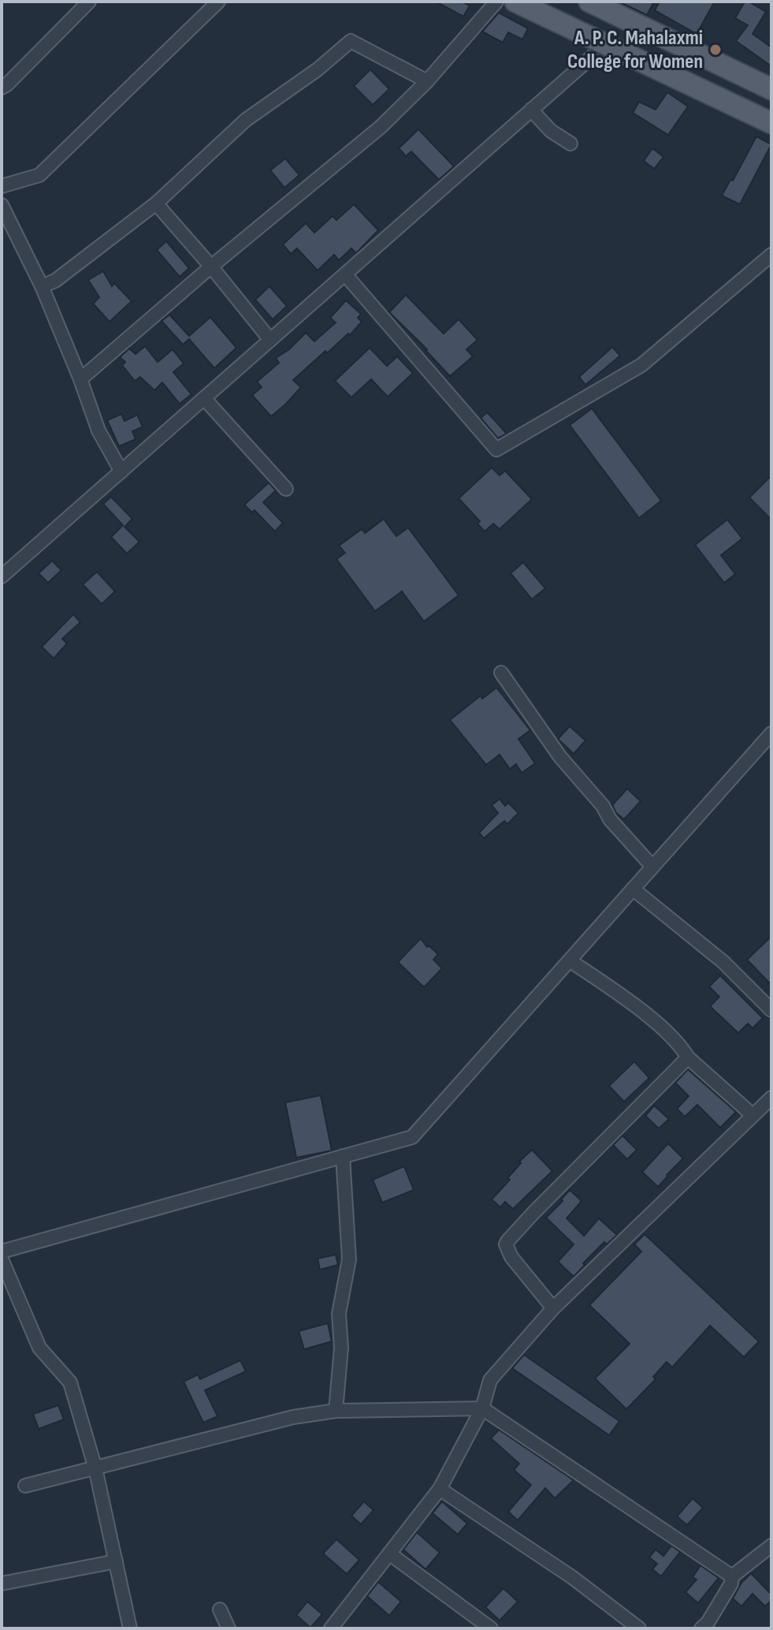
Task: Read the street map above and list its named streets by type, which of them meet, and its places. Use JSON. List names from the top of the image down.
{
  "places": ["A. P. C. Mahalaxmi College for Women"]
}
